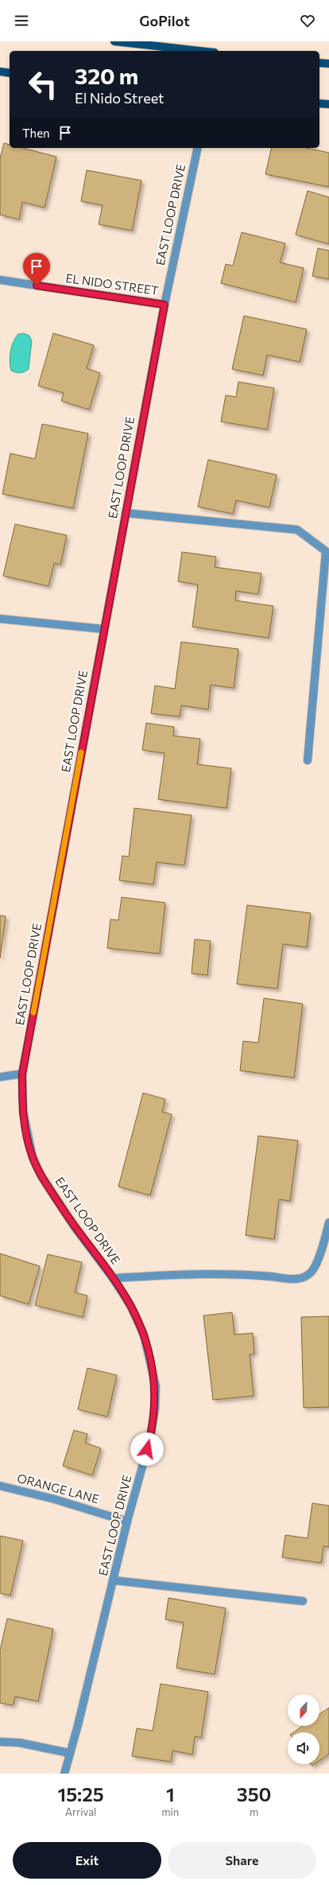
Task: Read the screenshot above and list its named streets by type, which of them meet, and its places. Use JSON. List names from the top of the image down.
{
  "streets": {
    "street": ["EAST LOOP DRIVE", "EL NIDO STREET", "ORANGE LANE"]
  },
  "crossings": [
    ["EAST LOOP DRIVE", "EL NIDO STREET"],
    ["EAST LOOP DRIVE", "ORANGE LANE"]
  ],
  "north": "bottom",
  "page": {
    "header": "GoPilot",
    "turn": ["320 m", "El Nido Street"],
    "then": "Then",
    "eta": [
      "15:25",
      "Arrival",
      "1",
      "min",
      "350",
      "m"
    ],
    "buttons": ["Exit", "Share"]
  }
}
